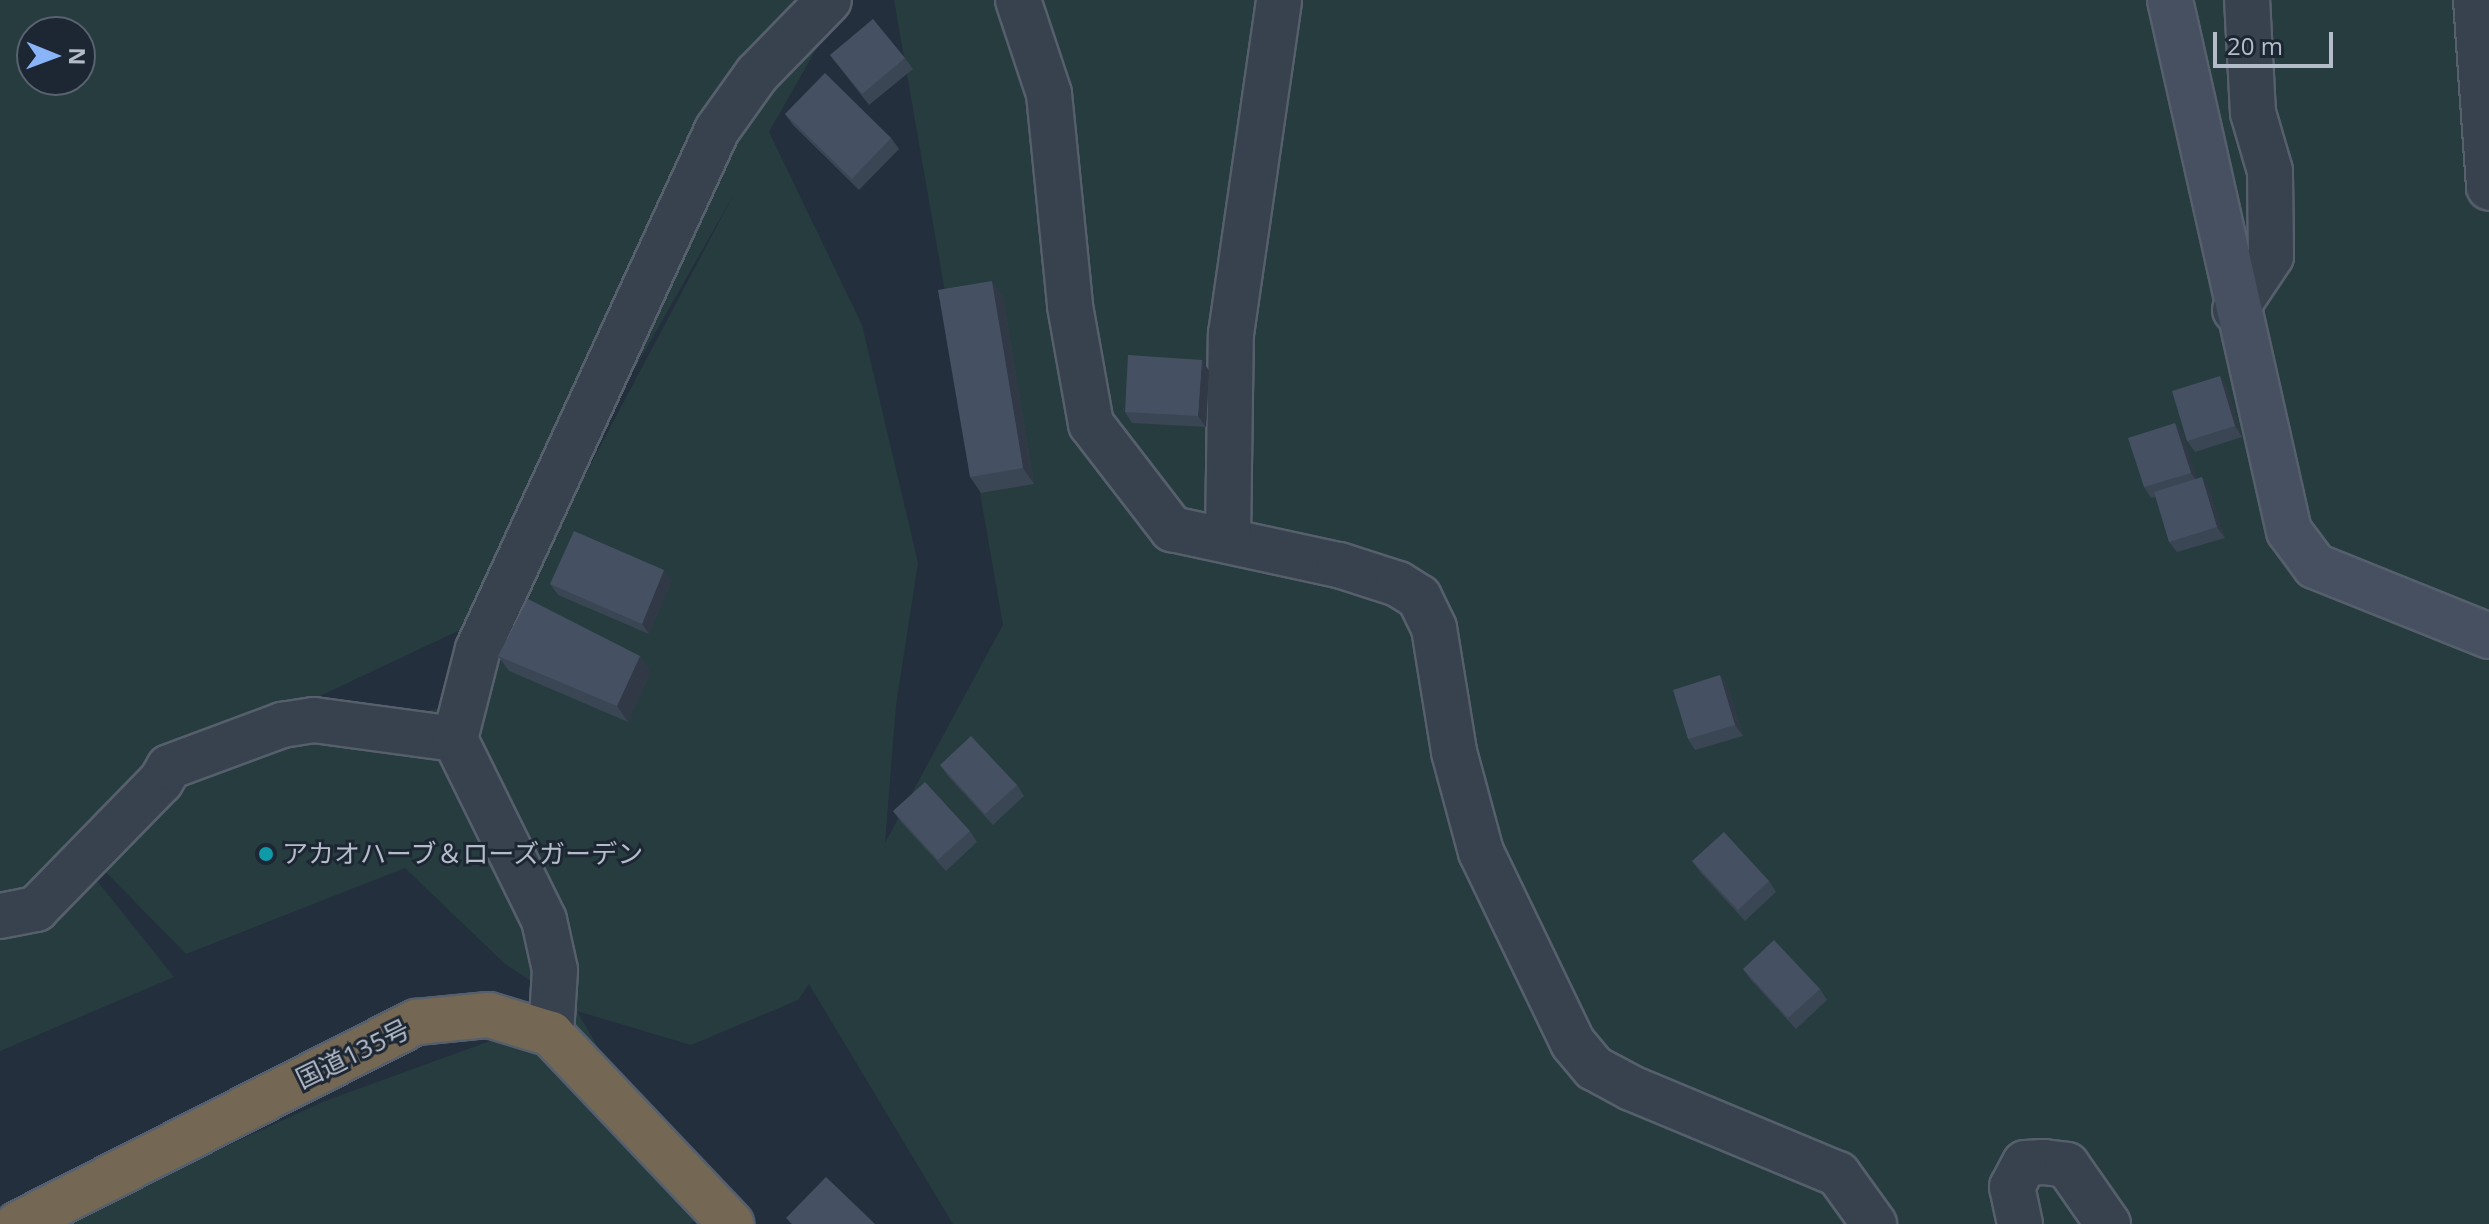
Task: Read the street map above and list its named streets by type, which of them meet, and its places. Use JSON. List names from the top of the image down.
{
  "streets": {
    "highway": ["国道135号"]
  },
  "places": ["アカオハーブ＆ローズガーデン"],
  "scale_bar": "20 m",
  "north": "right"
}
